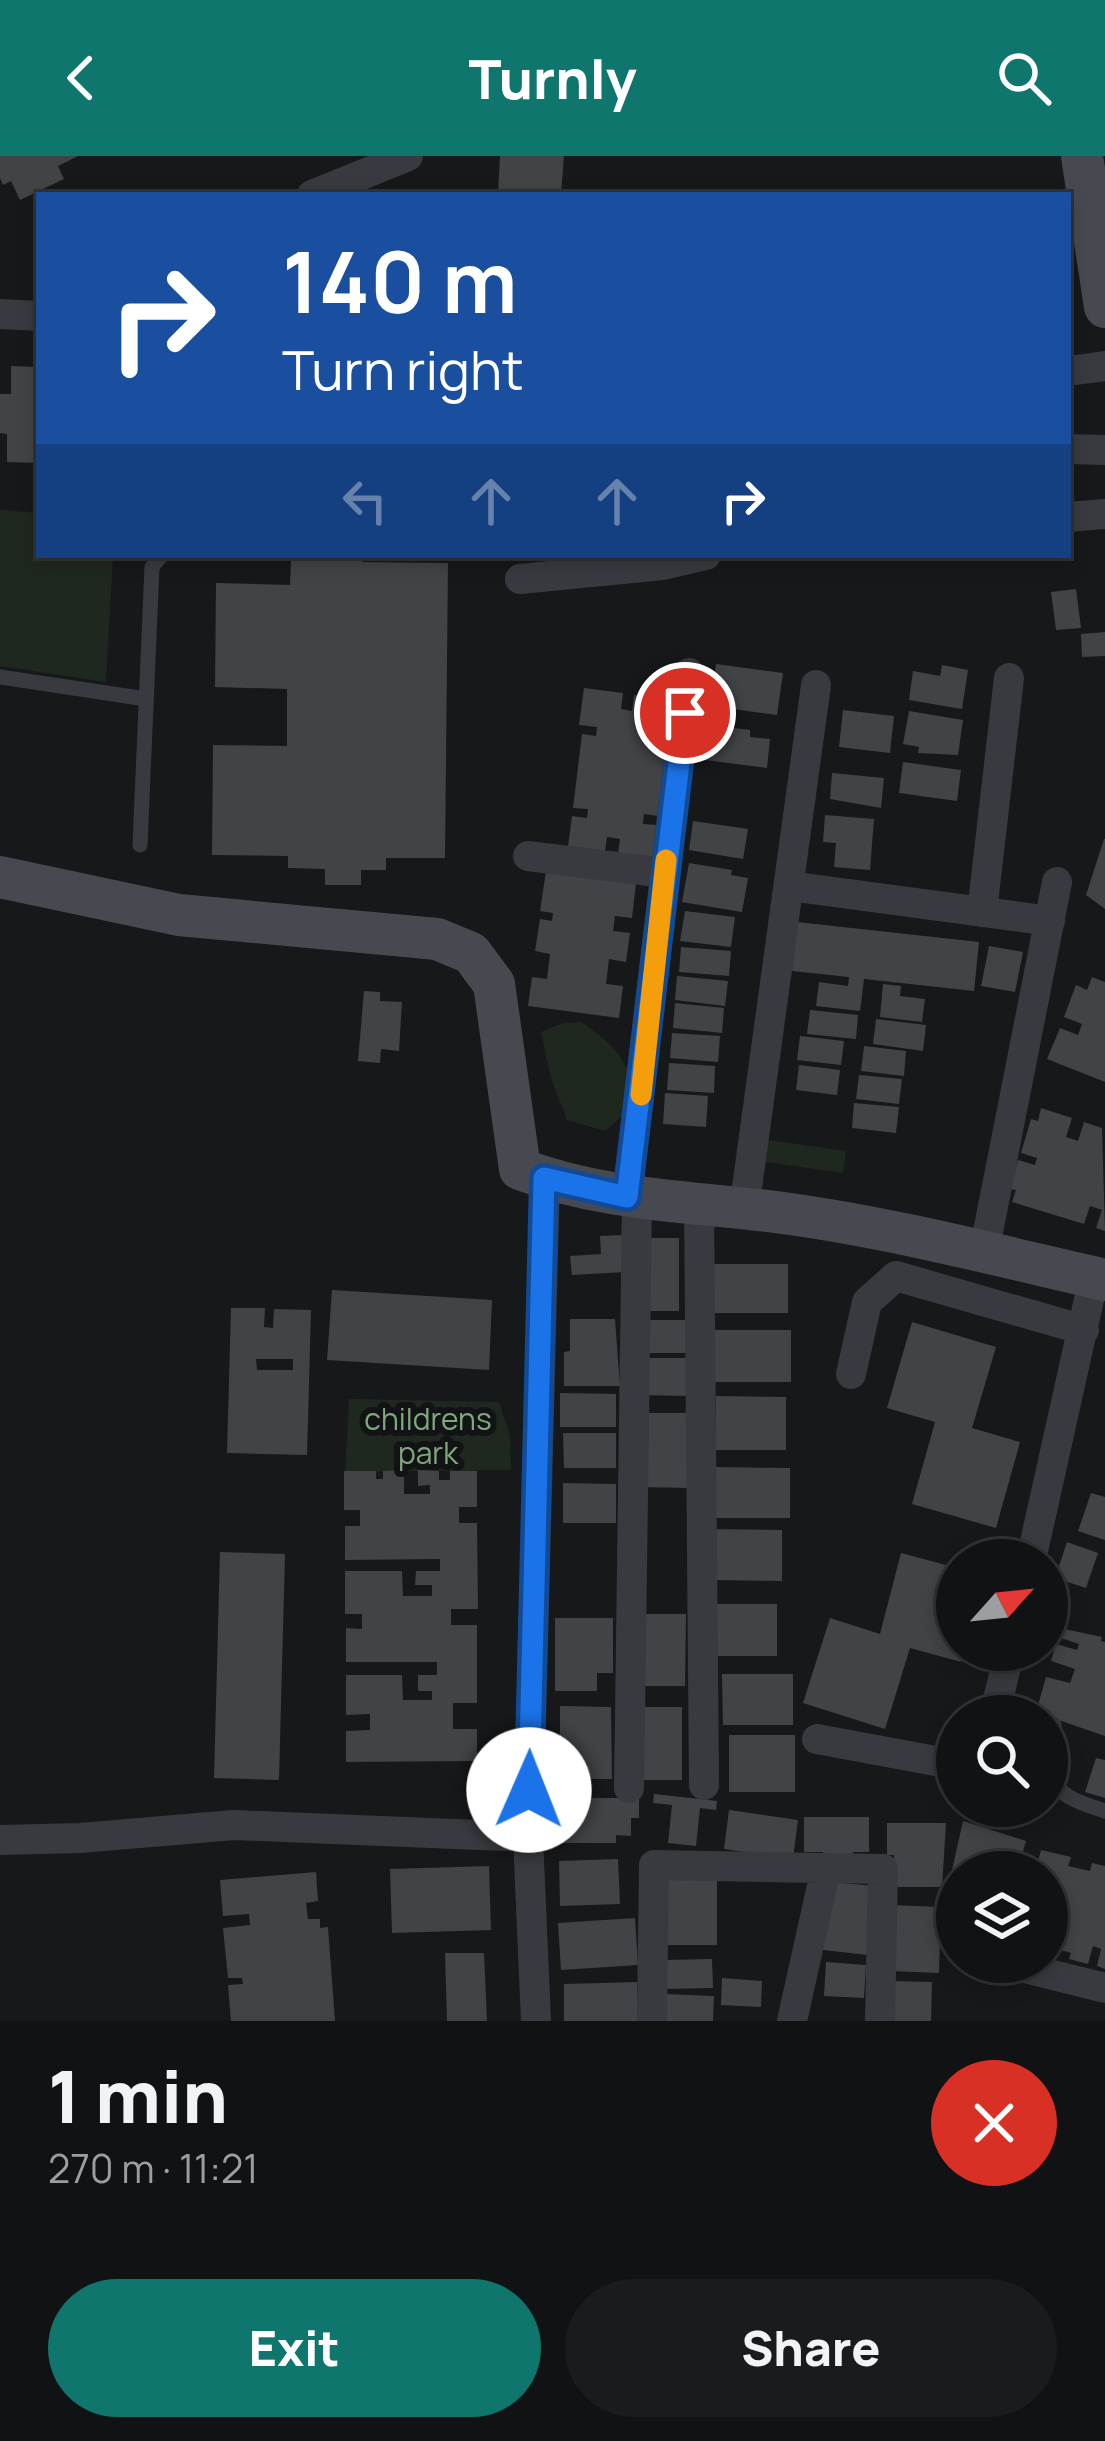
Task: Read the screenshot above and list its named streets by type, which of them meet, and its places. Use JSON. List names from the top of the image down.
{
  "parks": ["childrens park"],
  "north": "top right",
  "page": {
    "header": "Turnly",
    "turn": ["140 m", "Turn right"],
    "heading": ["1 min", "270 m · 11:21"],
    "buttons": ["Exit", "Share"]
  }
}
